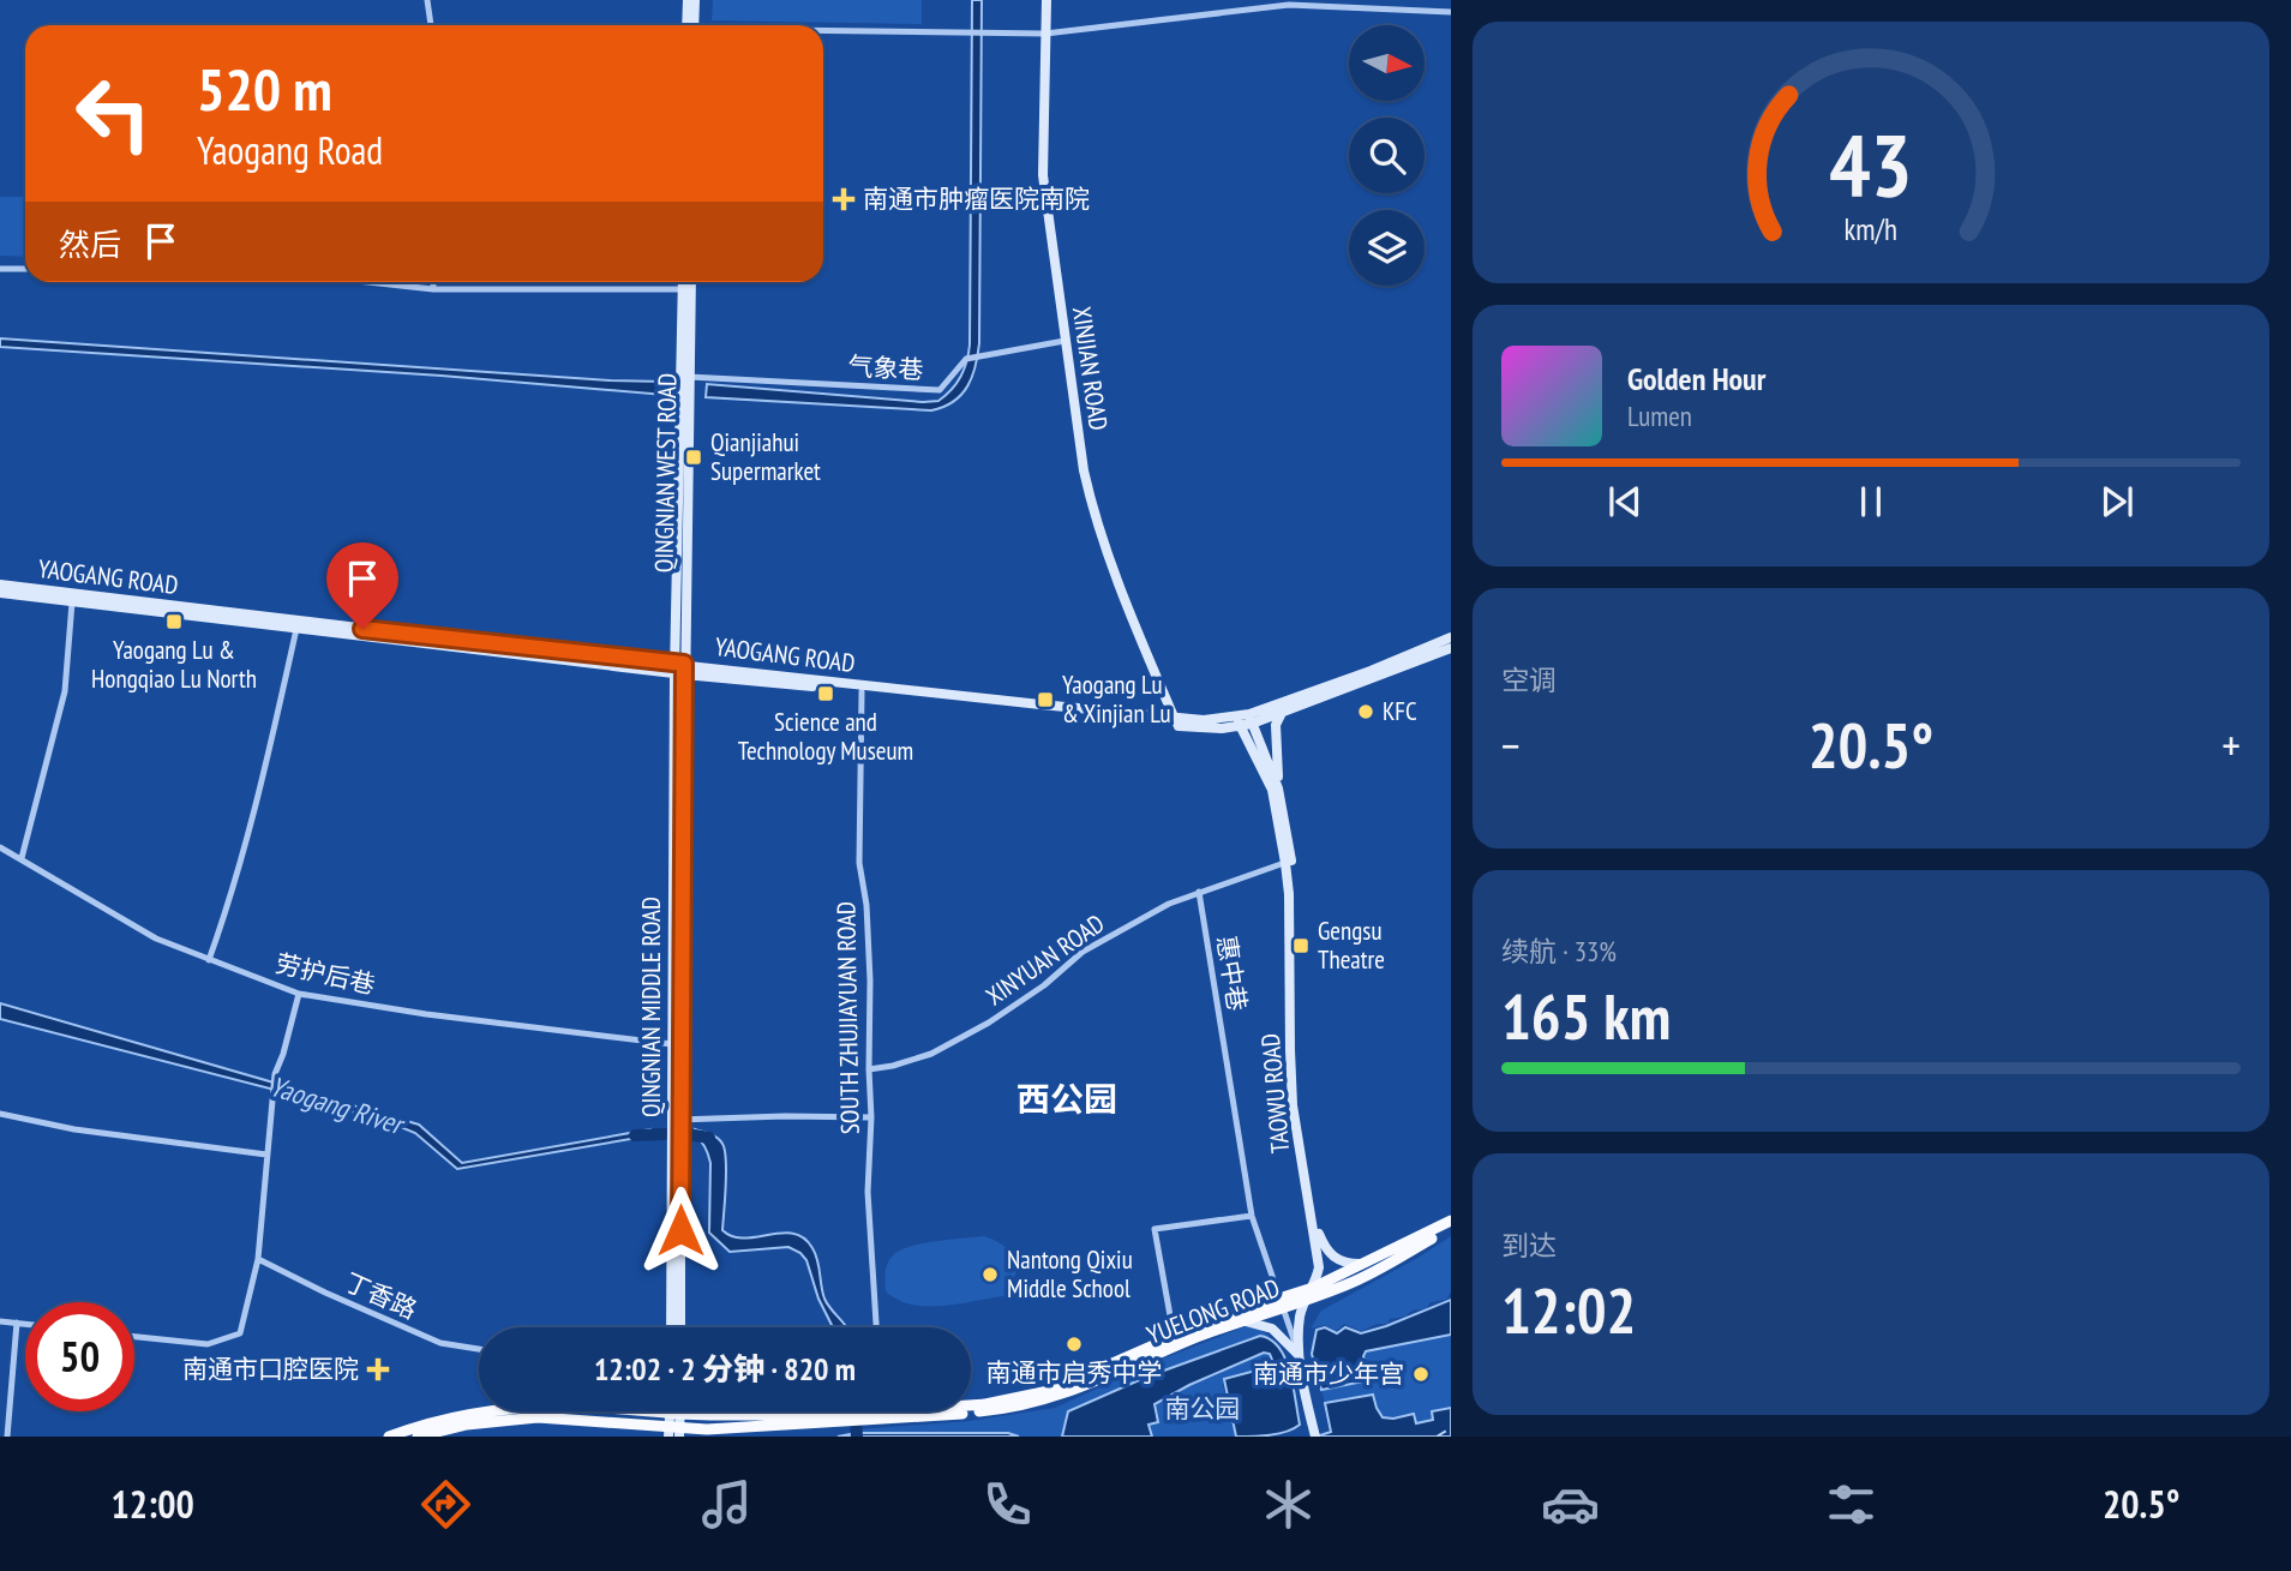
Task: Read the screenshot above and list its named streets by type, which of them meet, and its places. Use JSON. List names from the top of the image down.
{
  "streets": {
    "main road": [
      "XINJIAN ROAD",
      "QINGNIAN WEST ROAD",
      "YAOGANG ROAD",
      "QINGNIAN MIDDLE ROAD",
      "TAOWU ROAD",
      "YUELONG ROAD"
    ],
    "street": [
      "气象巷",
      "XINYUAN ROAD",
      "惠中巷",
      "劳护后巷",
      "SOUTH ZHUJIAYUAN ROAD",
      "丁香路"
    ]
  },
  "crossings": [
    ["气象巷", "XINJIAN ROAD"],
    ["气象巷", "QINGNIAN WEST ROAD"],
    ["XINJIAN ROAD", "YAOGANG ROAD"],
    ["QINGNIAN WEST ROAD", "YAOGANG ROAD"],
    ["QINGNIAN WEST ROAD", "QINGNIAN MIDDLE ROAD"],
    ["YAOGANG ROAD", "QINGNIAN MIDDLE ROAD"],
    ["YAOGANG ROAD", "SOUTH ZHUJIAYUAN ROAD"],
    ["YAOGANG ROAD", "TAOWU ROAD"],
    ["XINYUAN ROAD", "惠中巷"],
    ["XINYUAN ROAD", "SOUTH ZHUJIAYUAN ROAD"],
    ["XINYUAN ROAD", "TAOWU ROAD"],
    ["惠中巷", "YUELONG ROAD"],
    ["劳护后巷", "QINGNIAN MIDDLE ROAD"],
    ["TAOWU ROAD", "YUELONG ROAD"]
  ],
  "districts": ["西公园"],
  "water": ["Yaogang River"],
  "parks": ["南公园"],
  "places": {
    "health": ["南通市肿瘤医院南院", "南通市口腔医院"],
    "transit": [
      "Qianjiahui Supermarket",
      "Yaogang Lu & Hongqiao Lu North",
      "Science and Technology Museum",
      "Yaogang Lu & Xinjian Lu",
      "Gengsu Theatre"
    ],
    "other": [
      "KFC",
      "Nantong Qixiu Middle School",
      "南通市启秀中学",
      "南通市少年宫"
    ]
  },
  "north": "right",
  "page": {
    "turn": ["520 m", "Yaogang Road"],
    "then": "然后",
    "song": ["Golden Hour", "Lumen"],
    "tile": [
      "空调",
      ["续航 · 33%", "165 km"],
      ["到达", "12:02"]
    ],
    "heat": ["−", "20.5°", "+"],
    "limit": "50",
    "trip": "12:02 · 2 分钟 · 820 m",
    "tabs": ["12:00", "20.5°"],
    "gauge": ["43", "km/h"]
  }
}
